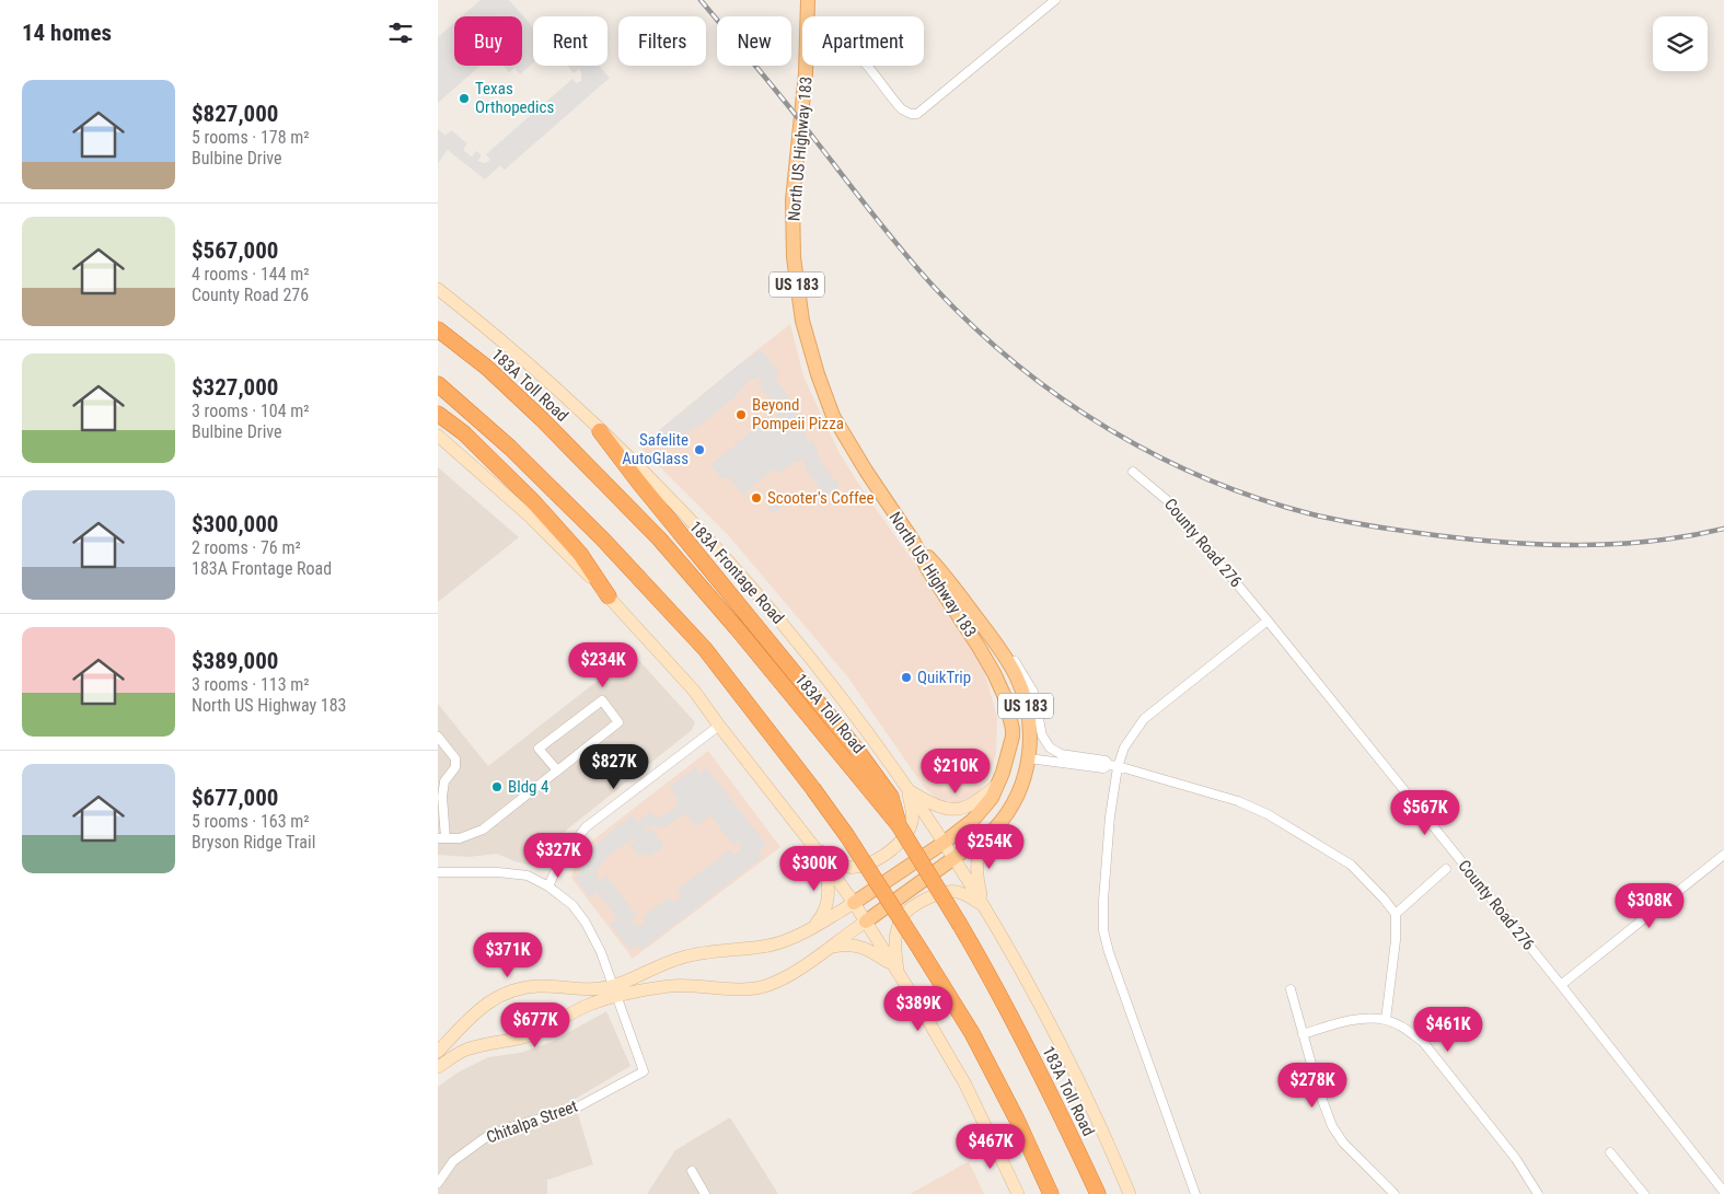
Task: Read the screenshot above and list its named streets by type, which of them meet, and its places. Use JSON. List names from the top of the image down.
{
  "streets": {
    "highway": ["183A Toll Road"],
    "main road": ["North US Highway 183", "US 183", "183A Frontage Road"],
    "street": ["County Road 276", "Chitalpa Street"]
  },
  "crossings": [
    ["North US Highway 183", "US 183"],
    ["North US Highway 183", "183A Frontage Road"],
    ["US 183", "183A Frontage Road"]
  ],
  "places": [
    "Texas Orthopedics",
    "Beyond Pompeii Pizza",
    "Safelite AutoGlass",
    "Scooter's Coffee",
    "QuikTrip",
    "Bldg 4"
  ],
  "page": {
    "heading": "14 homes",
    "chip": [
      "Buy",
      "Rent",
      "Filters",
      "New",
      "Apartment"
    ],
    "list": [
      {
        "name": "$827,000",
        "note": "5 rooms · 178 m² · Bulbine Drive"
      },
      {
        "name": "$567,000",
        "note": "4 rooms · 144 m² · County Road 276"
      },
      {
        "name": "$327,000",
        "note": "3 rooms · 104 m² · Bulbine Drive"
      },
      {
        "name": "$300,000",
        "note": "2 rooms · 76 m² · 183A Frontage Road"
      },
      {
        "name": "$389,000",
        "note": "3 rooms · 113 m² · North US Highway 183"
      },
      {
        "name": "$677,000",
        "note": "5 rooms · 163 m² · Bryson Ridge Trail"
      }
    ],
    "price": [
      "$234K",
      "$827K",
      "$210K",
      "$567K",
      "$254K",
      "$327K",
      "$300K",
      "$308K",
      "$371K",
      "$389K",
      "$677K",
      "$461K",
      "$278K",
      "$467K"
    ]
  }
}
